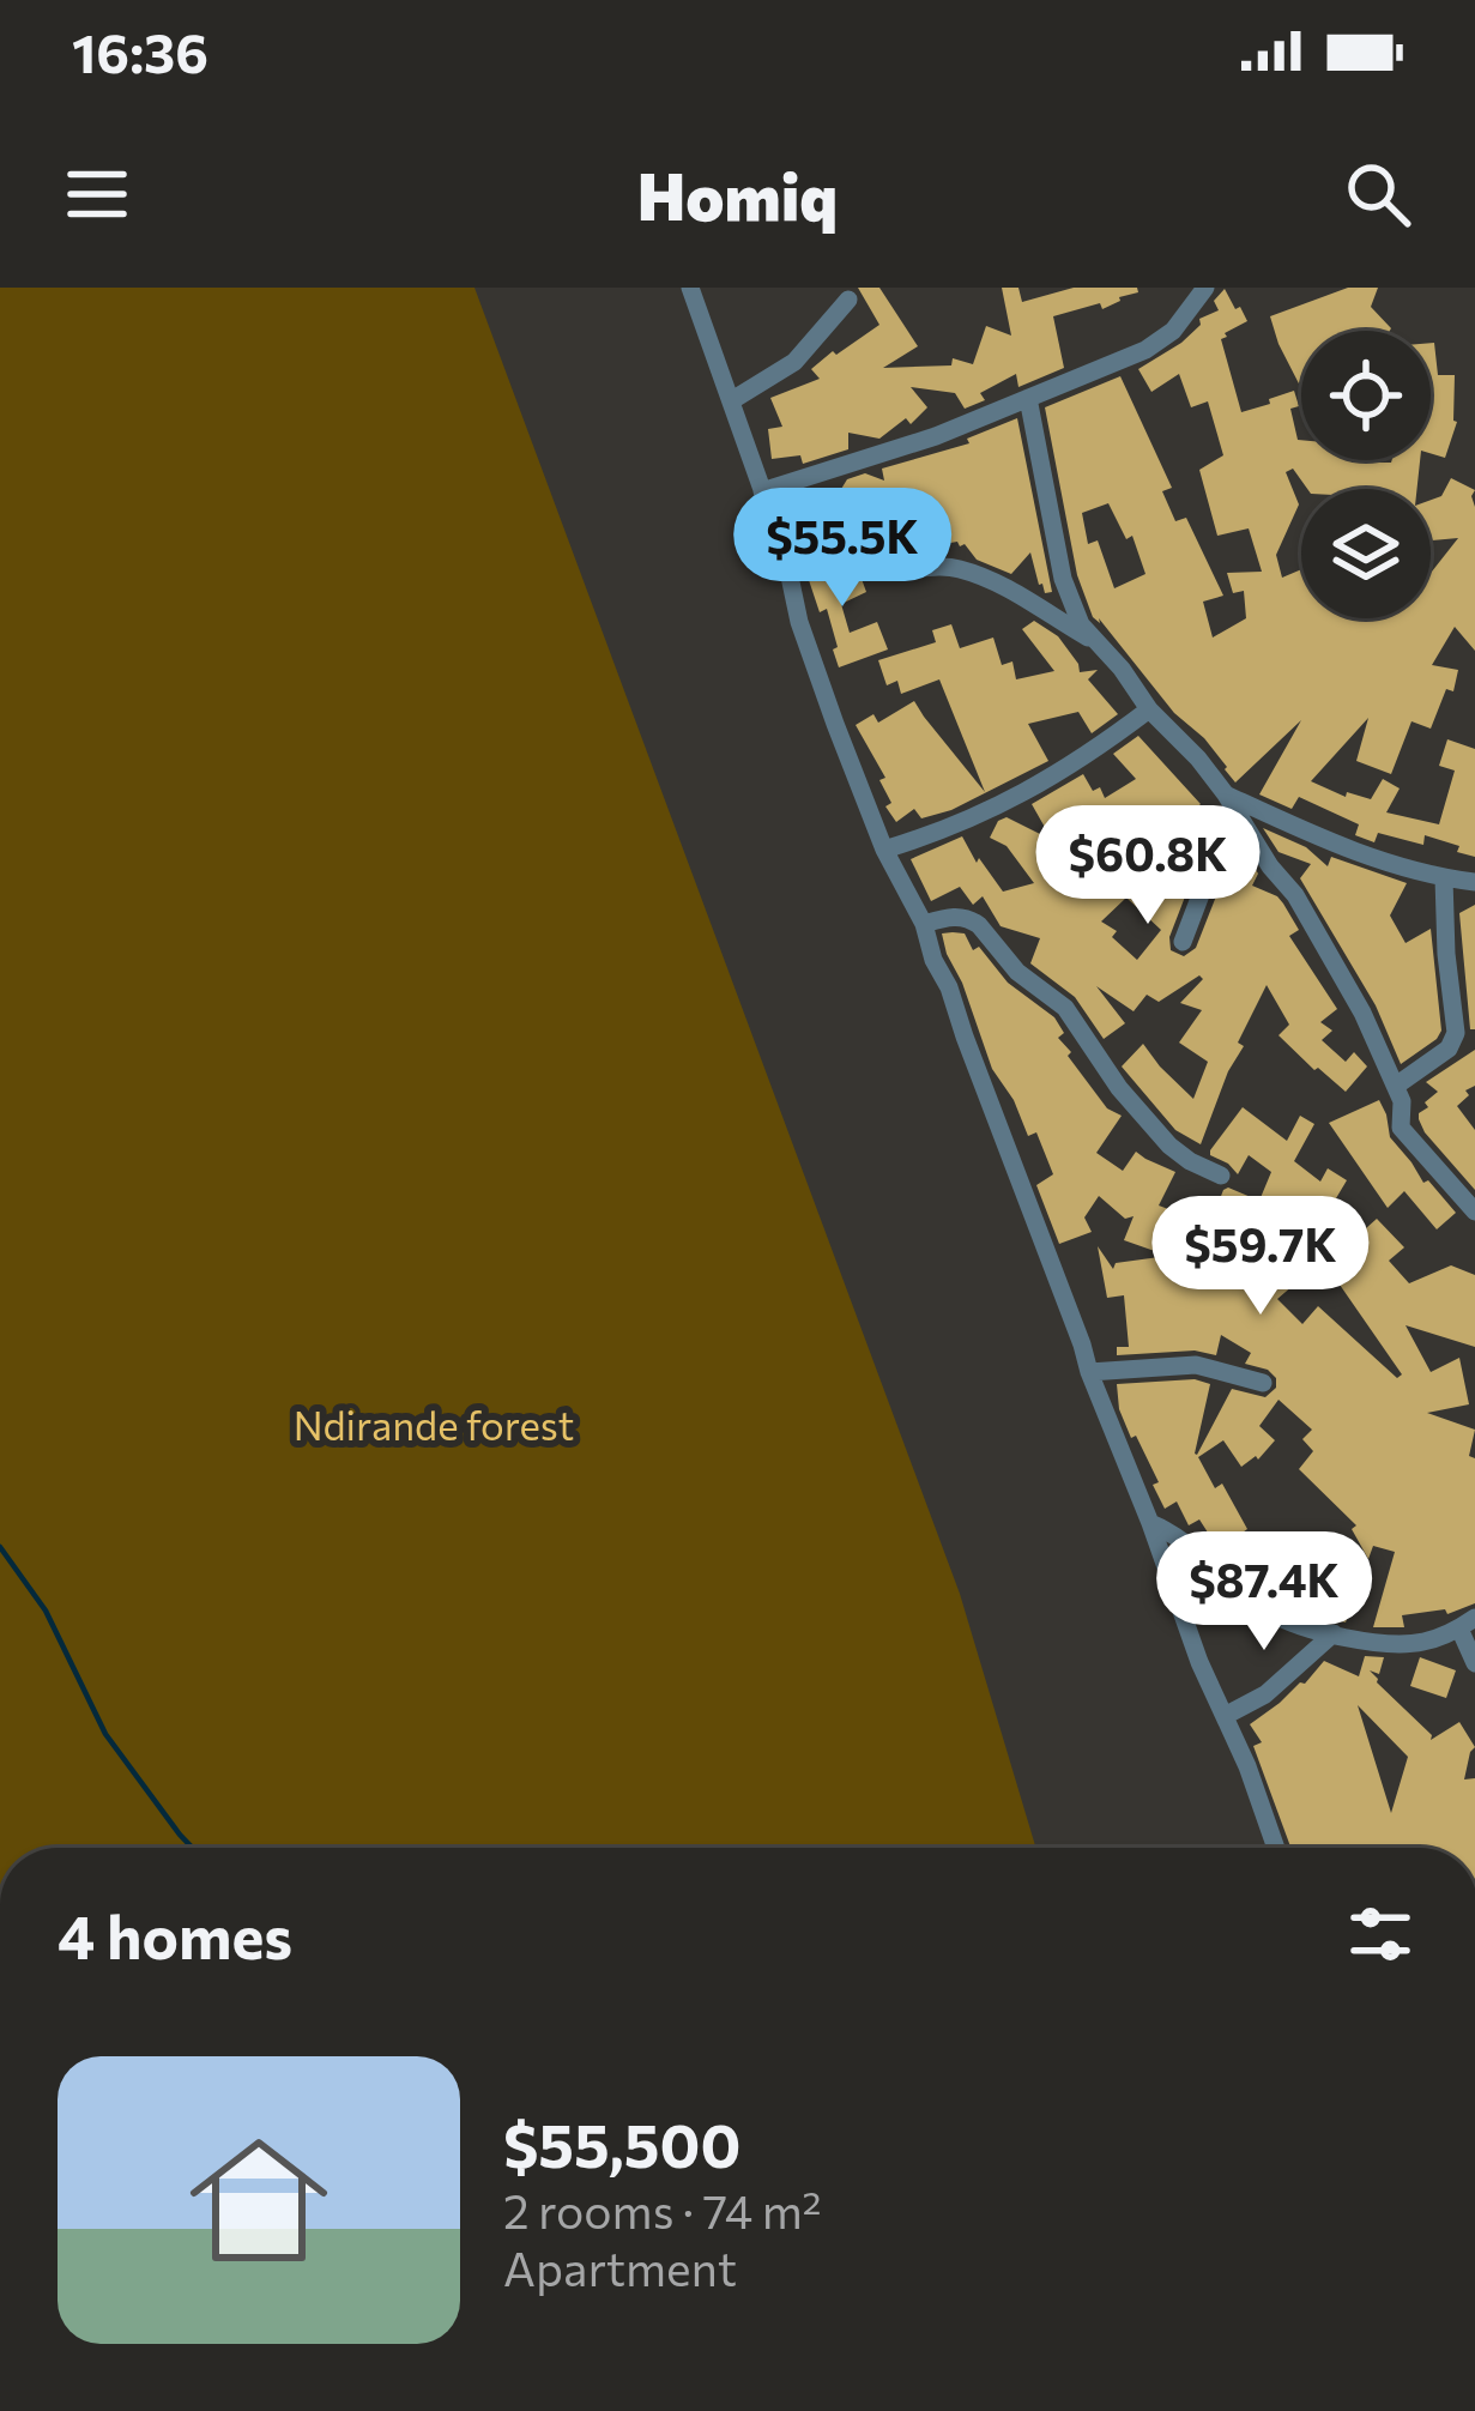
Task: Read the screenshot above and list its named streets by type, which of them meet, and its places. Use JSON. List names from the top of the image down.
{
  "parks": ["Ndirande forest"],
  "page": {
    "status": "16:36",
    "header": "Homiq",
    "price": [
      "$55.5K",
      "$60.8K",
      "$59.7K",
      "$87.4K"
    ],
    "heading": "4 homes",
    "list": [
      {
        "name": "$55,500",
        "note": "2 rooms · 74 m² · Apartment"
      }
    ]
  }
}
